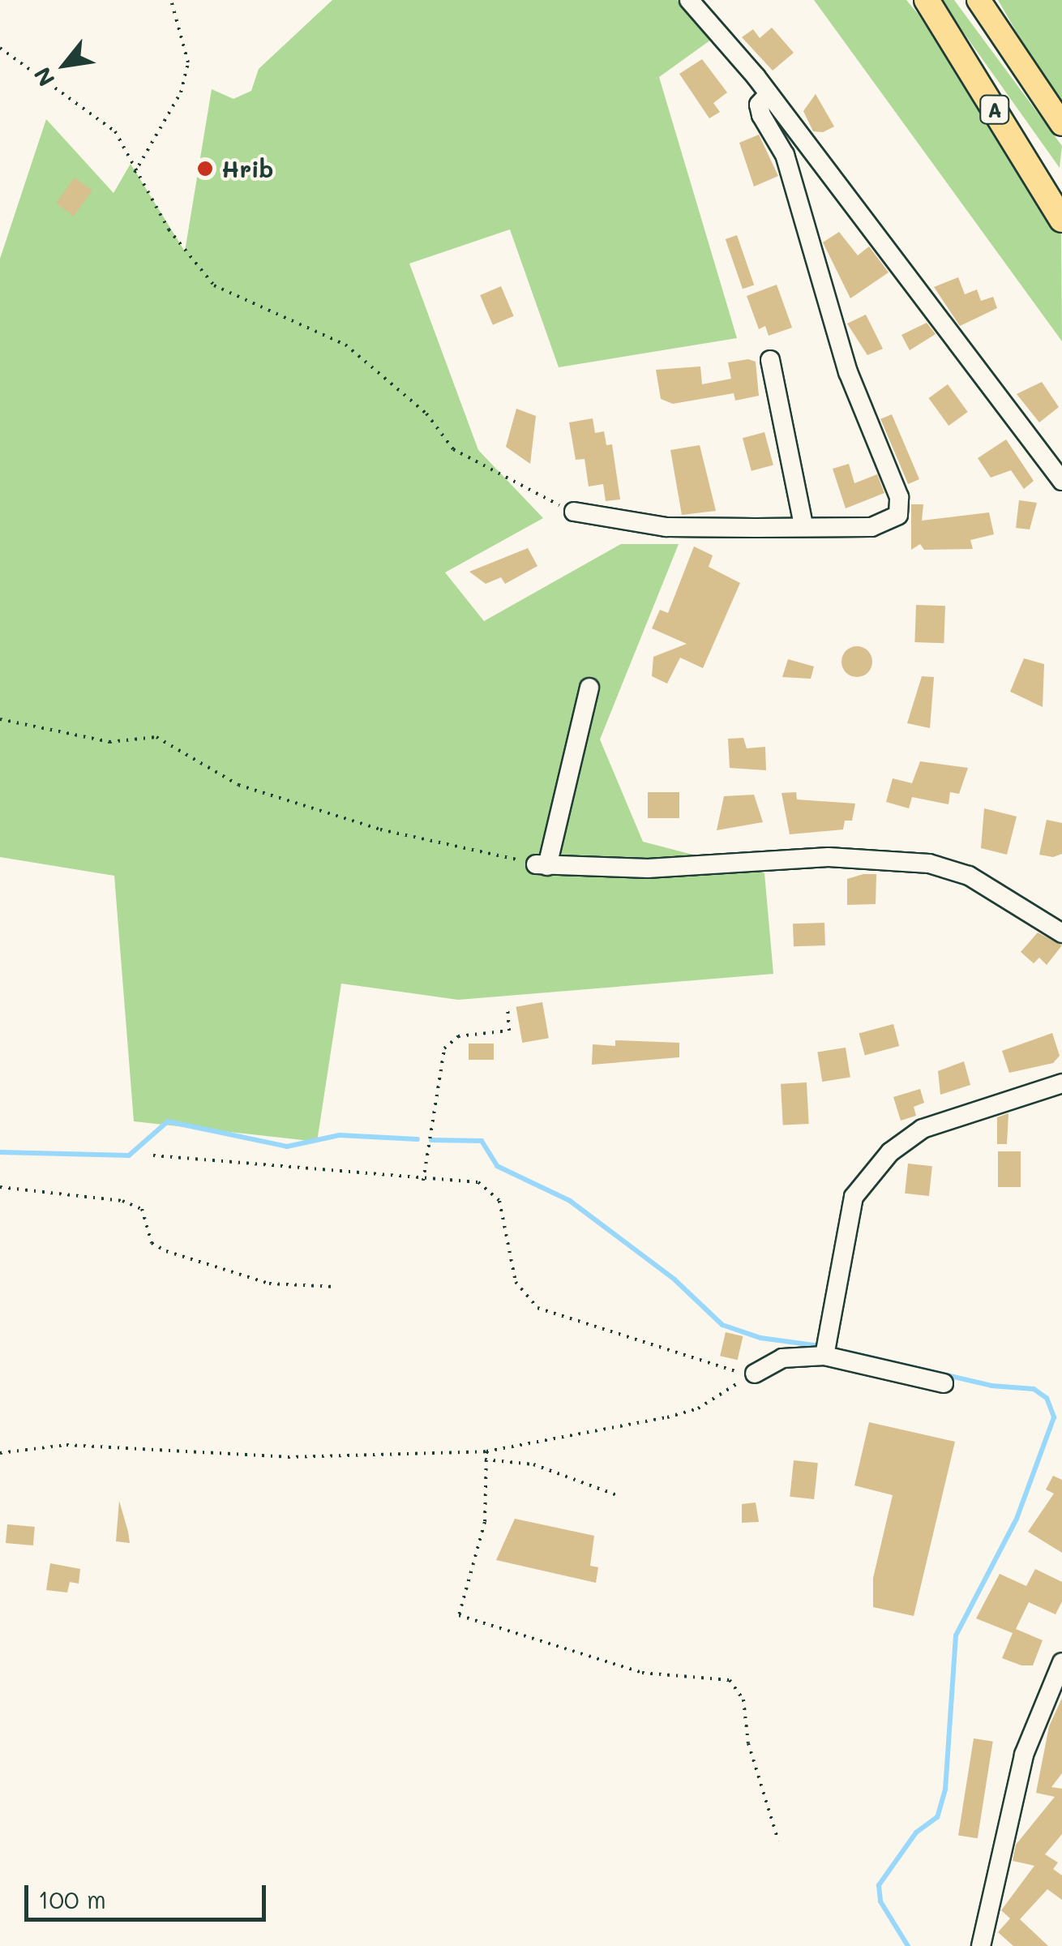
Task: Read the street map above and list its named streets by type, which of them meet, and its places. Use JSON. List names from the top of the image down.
{
  "streets": {
    "highway": ["A"]
  },
  "places": ["Hrib"],
  "scale_bar": "100 m",
  "north": "bottom left"
}
